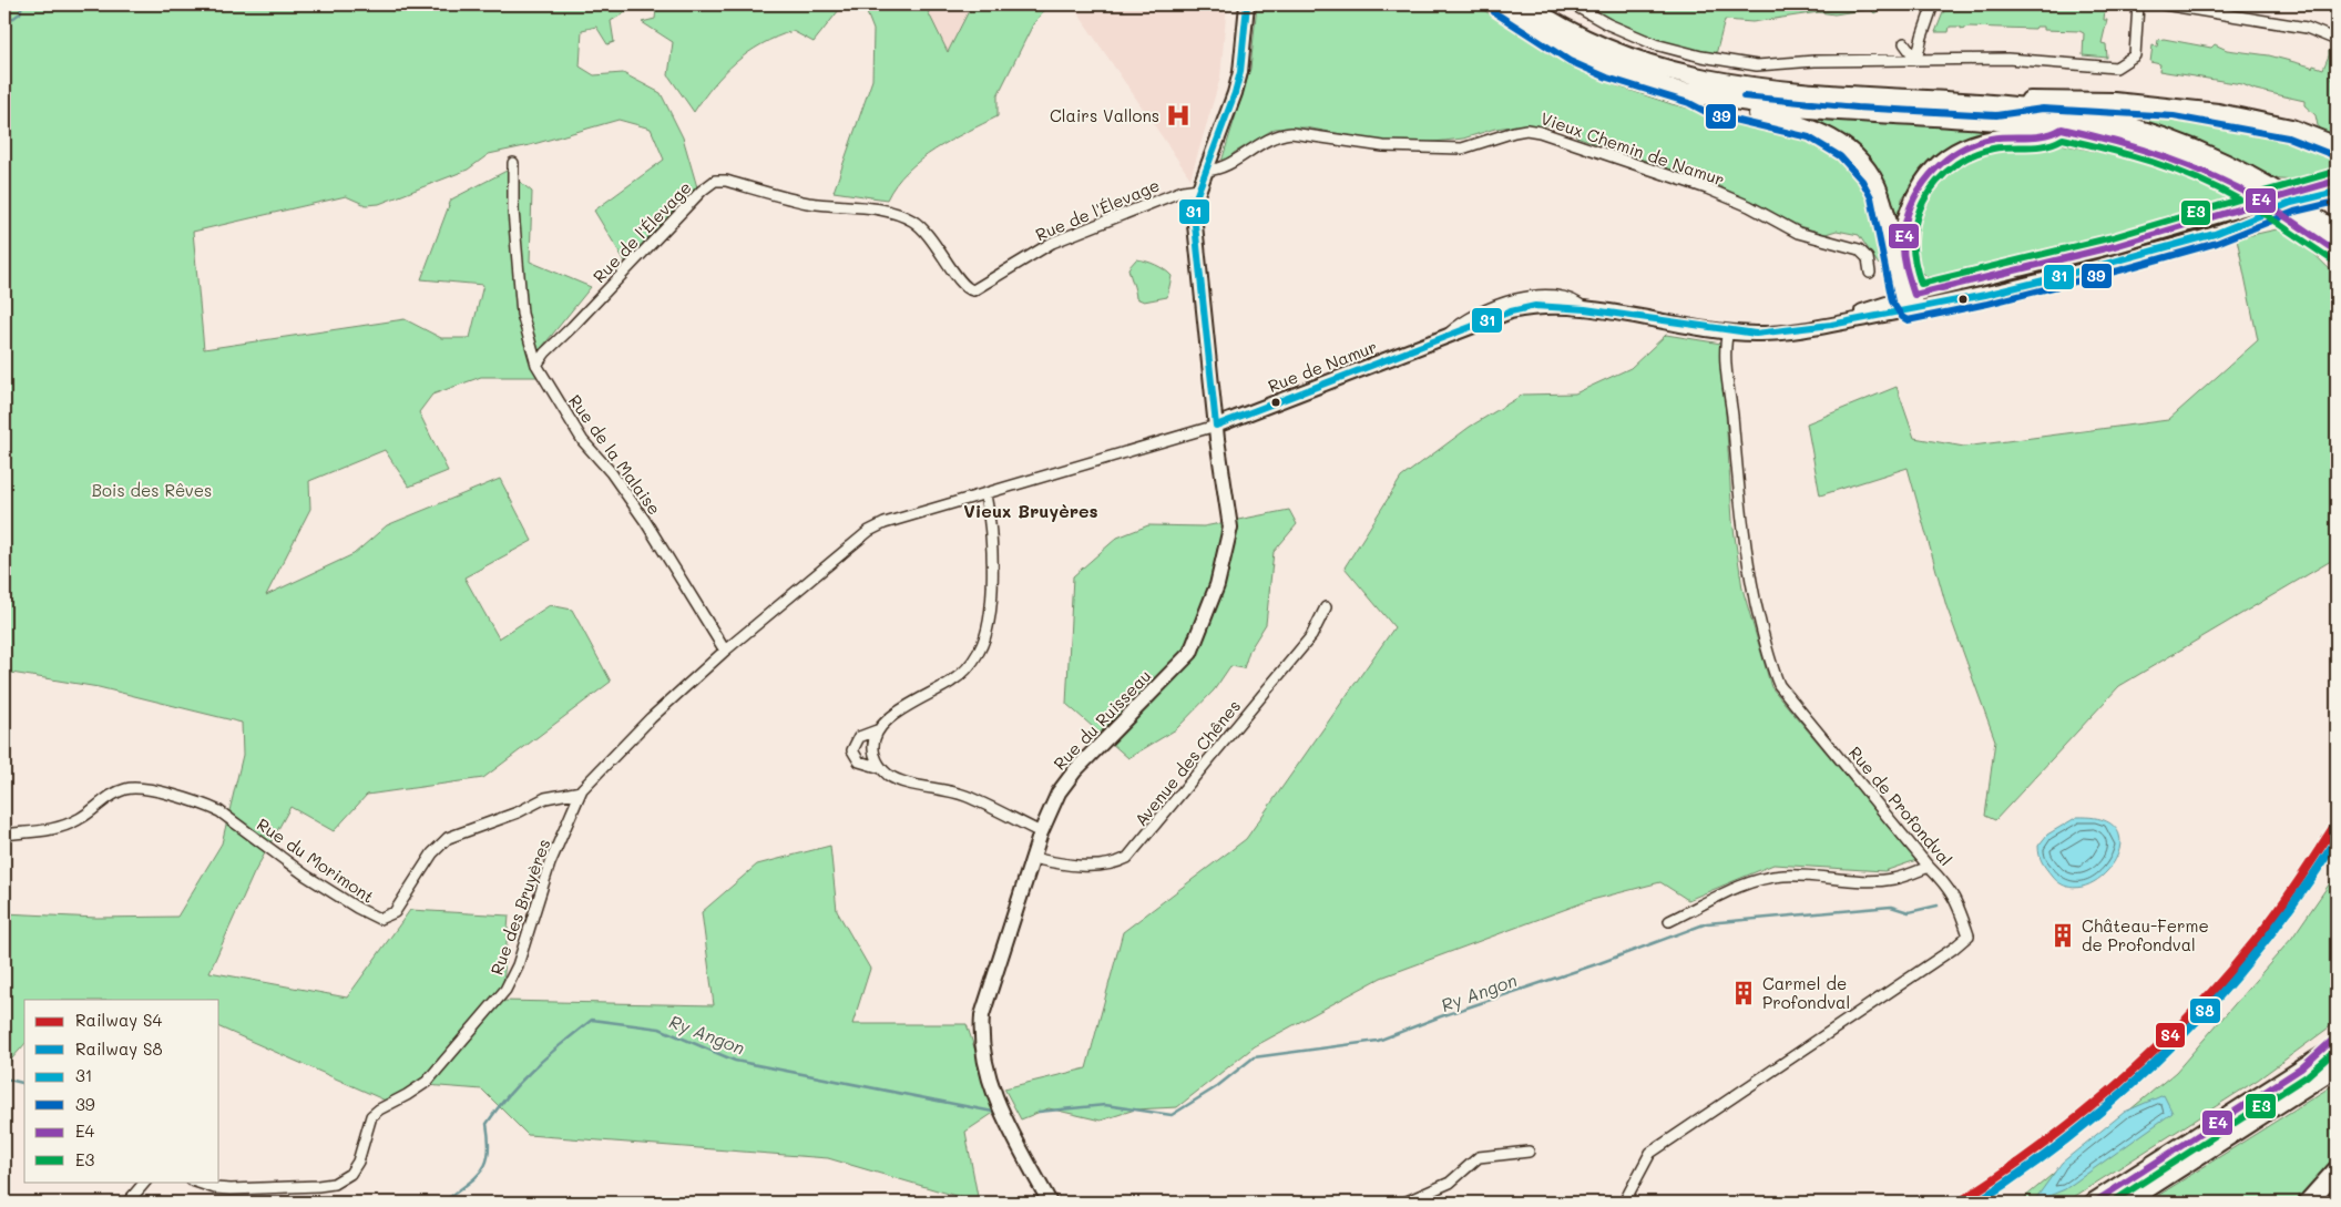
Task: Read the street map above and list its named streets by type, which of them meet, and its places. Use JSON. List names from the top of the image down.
{
  "streets": {
    "street": [
      "Vieux Chemin de Namur",
      "Rue de l'Élevage",
      "Rue de Namur",
      "Rue de la Malaise",
      "Rue du Ruisseau",
      "Avenue des Chênes",
      "Rue de Profondval",
      "Rue du Morimont",
      "Rue des Bruyères"
    ]
  },
  "crossings": [
    ["Vieux Chemin de Namur", "Rue du Ruisseau"],
    ["Rue de l'Élevage", "Rue de la Malaise"],
    ["Rue de l'Élevage", "Rue du Ruisseau"],
    ["Rue de Namur", "Rue du Ruisseau"],
    ["Rue de Namur", "Rue de Profondval"],
    ["Rue du Ruisseau", "Avenue des Chênes"],
    ["Rue du Morimont", "Rue des Bruyères"]
  ],
  "districts": ["Vieux Bruyères"],
  "water": ["Ry Angon"],
  "parks": ["Bois des Rêves"],
  "places": {
    "hospital": ["Clairs Vallons"],
    "building": ["Château-Ferme de Profondval", "Carmel de Profondval"]
  },
  "lines": [
    "transit line 31",
    "transit line 39",
    "transit line E4",
    "transit line E3",
    "rail line S4",
    "rail line S8"
  ],
  "legend": [
    "Railway S4",
    "Railway S8",
    "31",
    "39",
    "E4",
    "E3"
  ]
}
